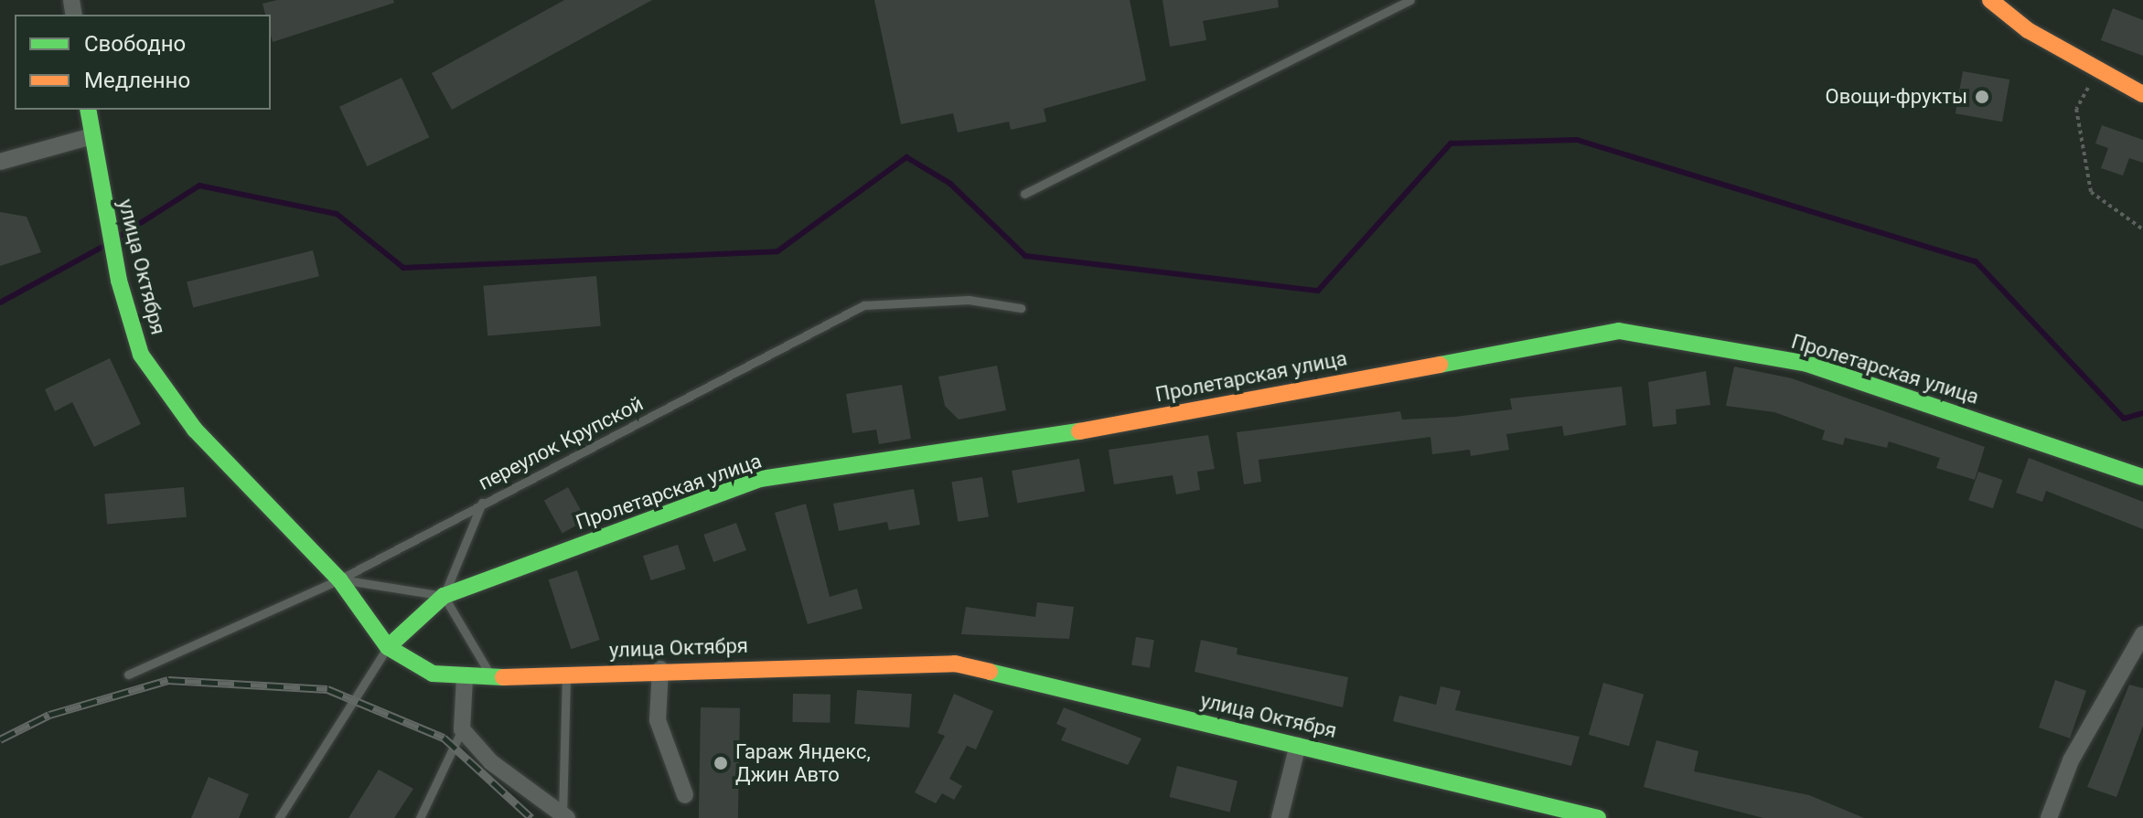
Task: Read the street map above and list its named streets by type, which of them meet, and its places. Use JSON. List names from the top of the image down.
{
  "streets": {
    "street": ["улица Октября", "Пролетарская улица"],
    "lane": ["переулок Крупской"]
  },
  "crossings": [
    ["улица Октября", "Пролетарская улица"],
    ["улица Октября", "переулок Крупской"]
  ],
  "places": ["Овощи-фрукты", "Гараж Яндекс, Джин Авто"],
  "legend": ["Свободно", "Медленно"]
}
